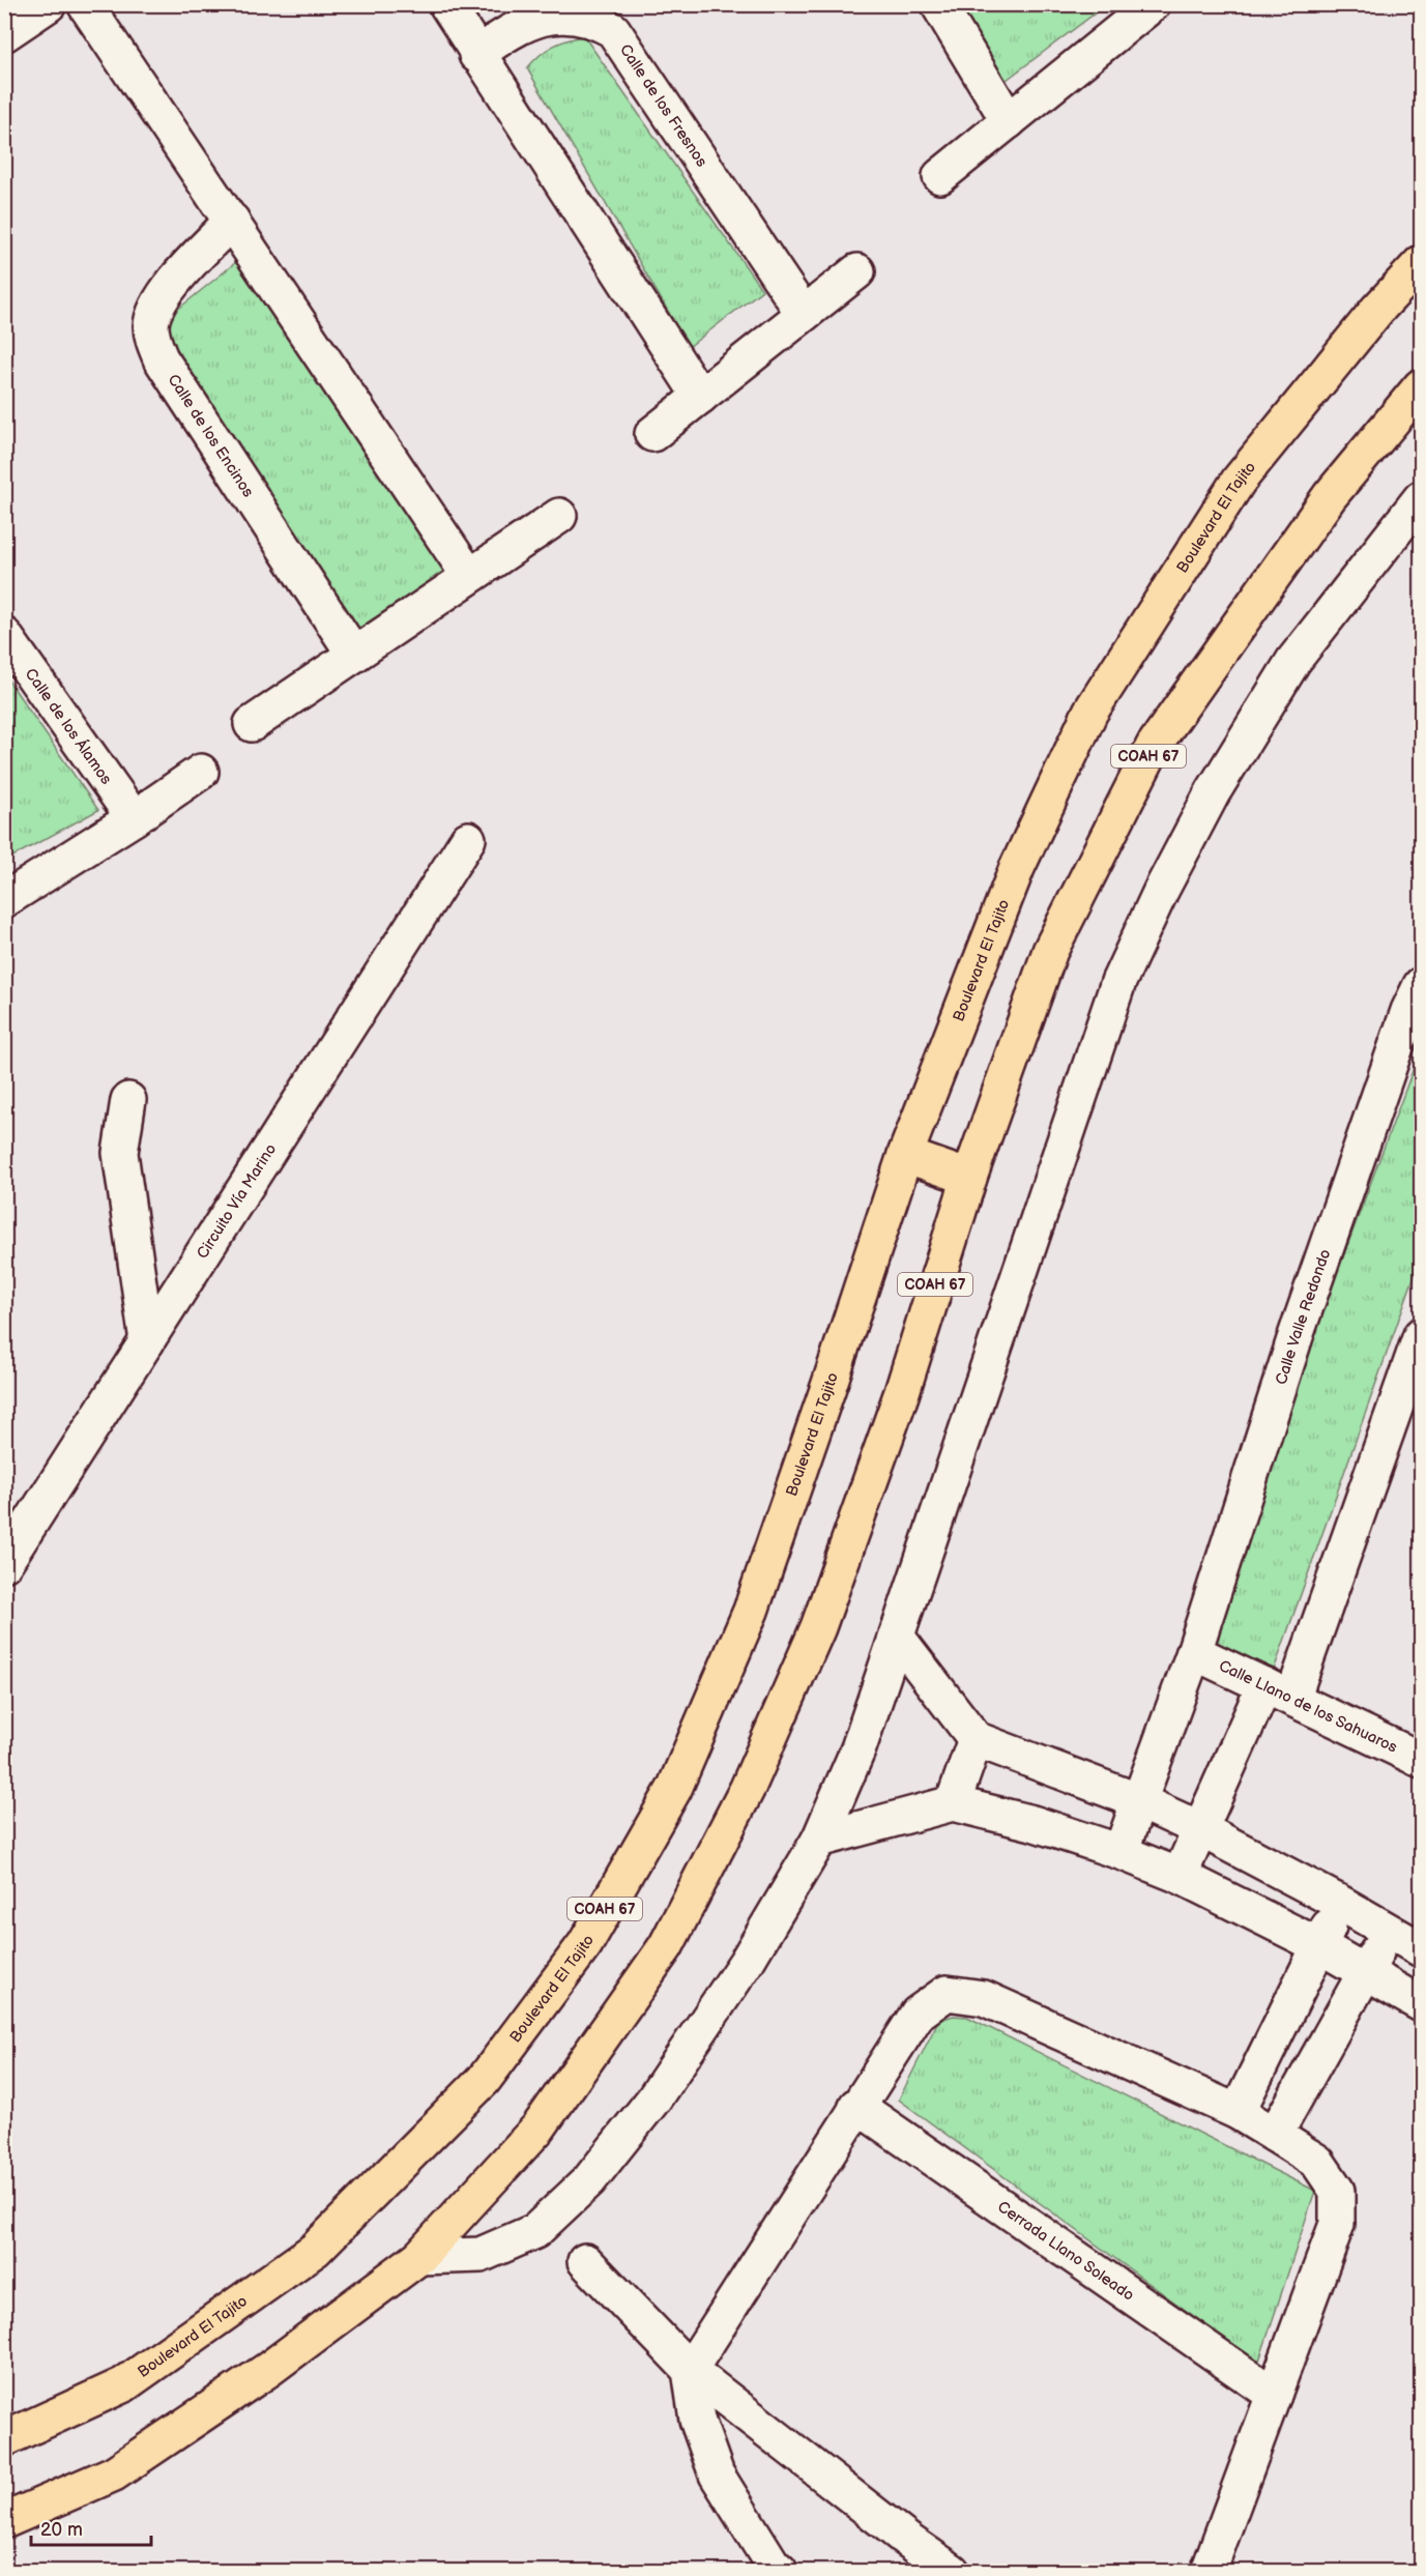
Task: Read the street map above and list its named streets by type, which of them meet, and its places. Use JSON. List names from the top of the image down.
{
  "streets": {
    "main road": ["Boulevard El Tajito", "COAH 67"],
    "street": [
      "Calle de los Fresnos",
      "Calle de los Encinos",
      "Calle de los Álamos",
      "Circuito Vía Marino",
      "Calle Valle Redondo",
      "Calle Llano de los Sahuaros",
      "Cerrada Llano Soleado"
    ]
  },
  "crossings": [
    ["Calle Valle Redondo", "Calle Llano de los Sahuaros"]
  ],
  "scale_bar": "20 m"
}
